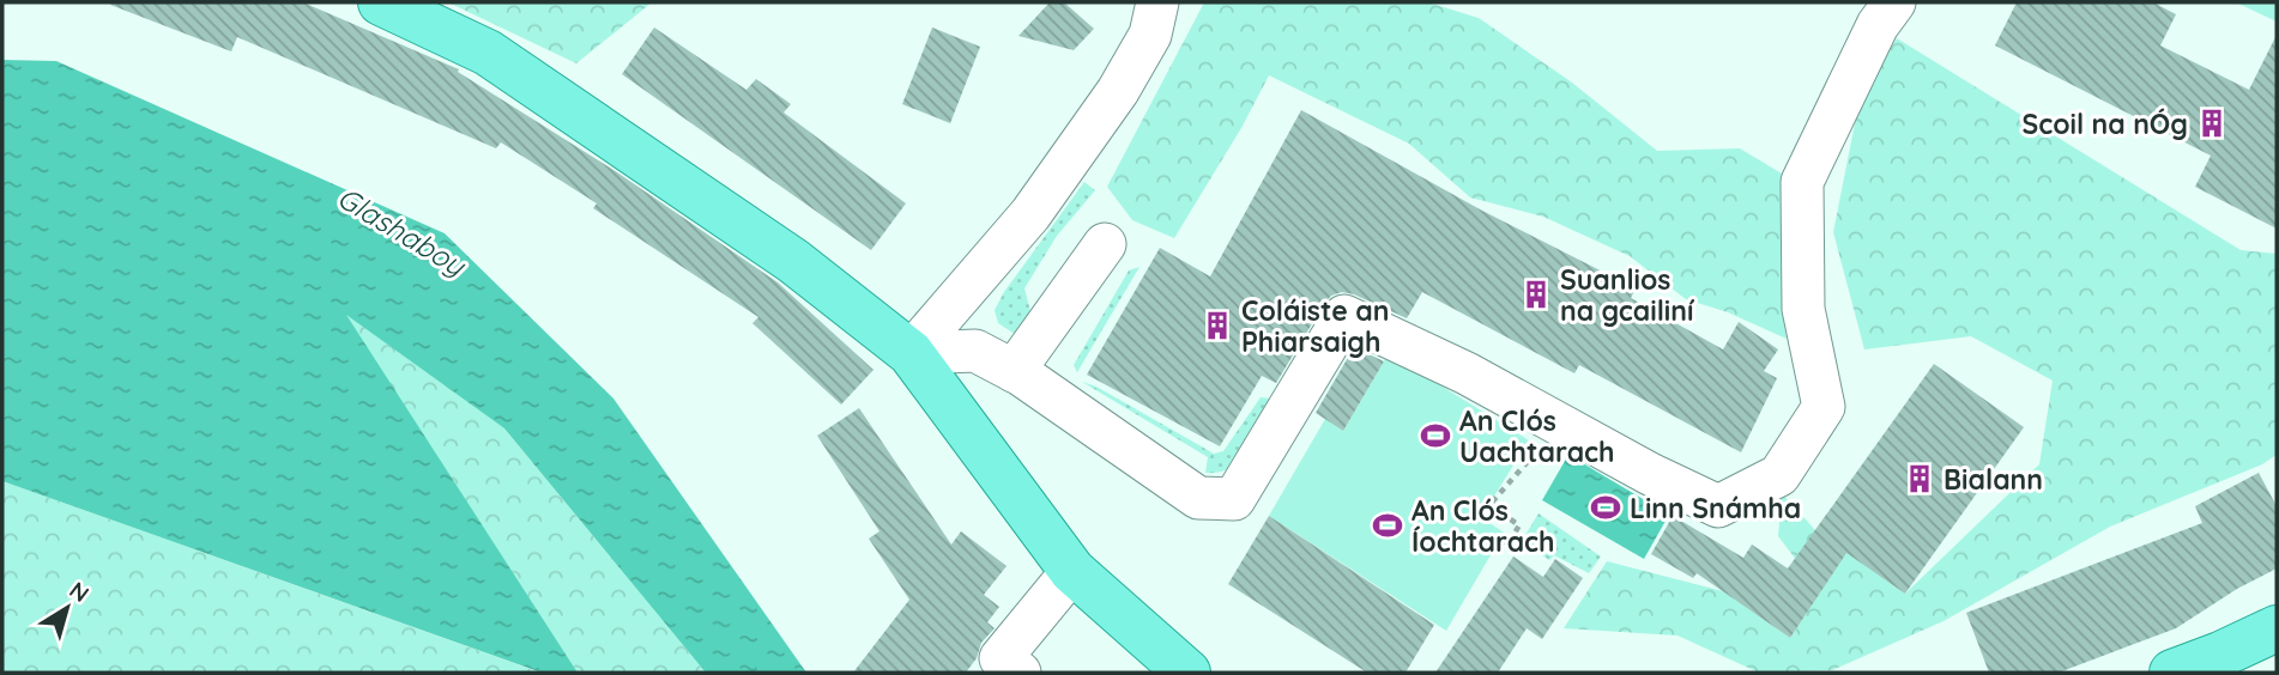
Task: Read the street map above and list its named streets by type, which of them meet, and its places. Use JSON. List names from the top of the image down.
{
  "water": ["Glashaboy"],
  "places": {
    "building": [
      "Scoil na nÓg",
      "Suanlios na gcailiní",
      "Coláiste an Phiarsaigh",
      "Bialann"
    ],
    "sports": ["An Clós Uachtarach", "Linn Snámha", "An Clós Íochtarach"]
  },
  "north": "top right"
}
